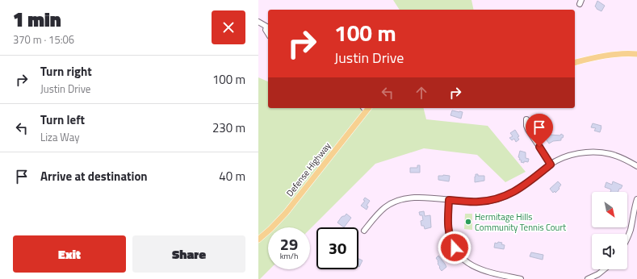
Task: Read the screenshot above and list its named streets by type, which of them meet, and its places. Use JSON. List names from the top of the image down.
{
  "streets": {
    "main road": ["Defense Highway"]
  },
  "places": ["Hermitage Hills Community Tennis Court"],
  "north": "bottom right",
  "page": {
    "heading": ["1 min", "370 m · 15:06"],
    "turn": ["100 m", "Justin Drive"],
    "list": [
      {
        "name": "Turn right",
        "note": "Justin Drive",
        "value": "100 m"
      },
      {
        "name": "Turn left",
        "note": "Liza Way",
        "value": "230 m"
      },
      {
        "name": "Arrive at destination",
        "value": "40 m"
      }
    ],
    "speed": "29 km/h",
    "limit": "30",
    "buttons": ["Exit", "Share"]
  }
}
